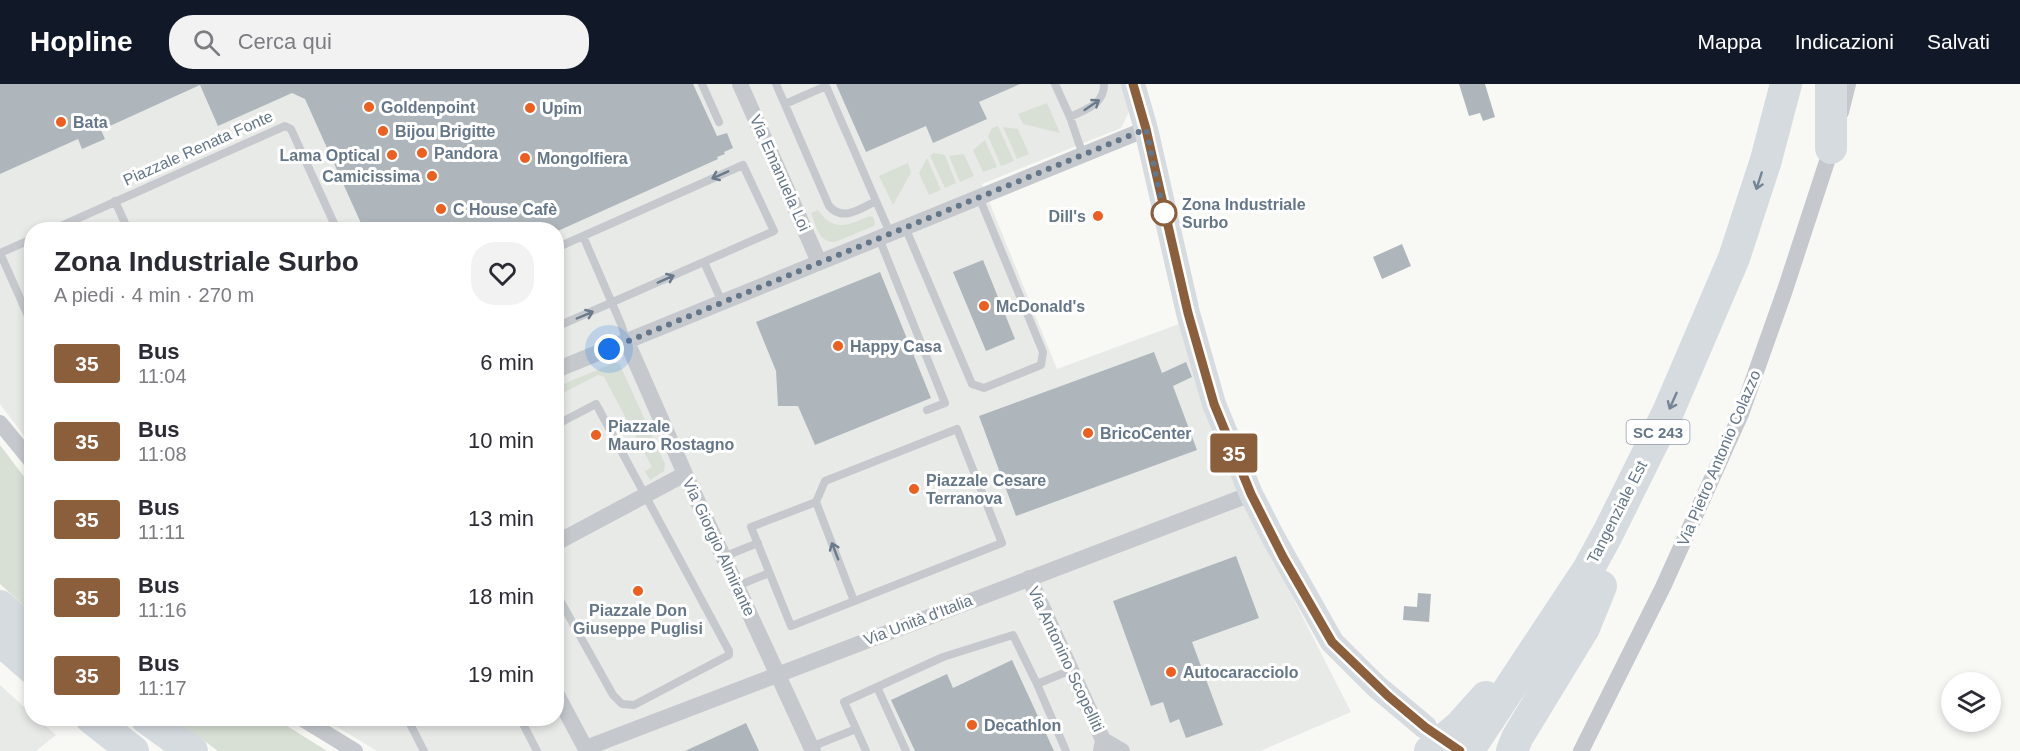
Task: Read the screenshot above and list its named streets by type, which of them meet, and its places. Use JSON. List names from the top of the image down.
{
  "streets": {
    "highway": ["SC 243", "Tangenziale Est"],
    "street": [
      "Via Emanuela Loi",
      "Via Pietro Antonio Colazzo",
      "Via Giorgio Almirante",
      "Via Unità d'Italia",
      "Via Antonino Scopelliti"
    ],
    "lane": ["Piazzale Renata Fonte"]
  },
  "crossings": [
    ["Via Giorgio Almirante", "Via Unità d'Italia"],
    ["Via Unità d'Italia", "Via Antonino Scopelliti"]
  ],
  "places": [
    "Goldenpoint",
    "Upim",
    "Bata",
    "Bijou Brigitte",
    "Pandora",
    "Lama Optical",
    "Mongolfiera",
    "Camicissima",
    "C House Cafè",
    "Zona Industriale Surbo",
    "Dill's",
    "McDonald's",
    "Happy Casa",
    "BricoCenter",
    "Piazzale Mauro Rostagno",
    "Piazzale Cesare Terranova",
    "Piazzale Don Giuseppe Puglisi",
    "Autocaracciolo",
    "Decathlon"
  ],
  "lines": ["bus line 35"],
  "page": {
    "header": "Hopline",
    "search": "Cerca qui",
    "nav": ["Mappa", "Indicazioni", "Salvati"],
    "on_map": "35",
    "heading": ["Zona Industriale Surbo", "A piedi · 4 min · 270 m"],
    "list": [
      {
        "mark": "35",
        "name": "Bus",
        "note": "11:04",
        "value": "6 min"
      },
      {
        "mark": "35",
        "name": "Bus",
        "note": "11:08",
        "value": "10 min"
      },
      {
        "mark": "35",
        "name": "Bus",
        "note": "11:11",
        "value": "13 min"
      },
      {
        "mark": "35",
        "name": "Bus",
        "note": "11:16",
        "value": "18 min"
      },
      {
        "mark": "35",
        "name": "Bus",
        "note": "11:17",
        "value": "19 min"
      }
    ]
  }
}
